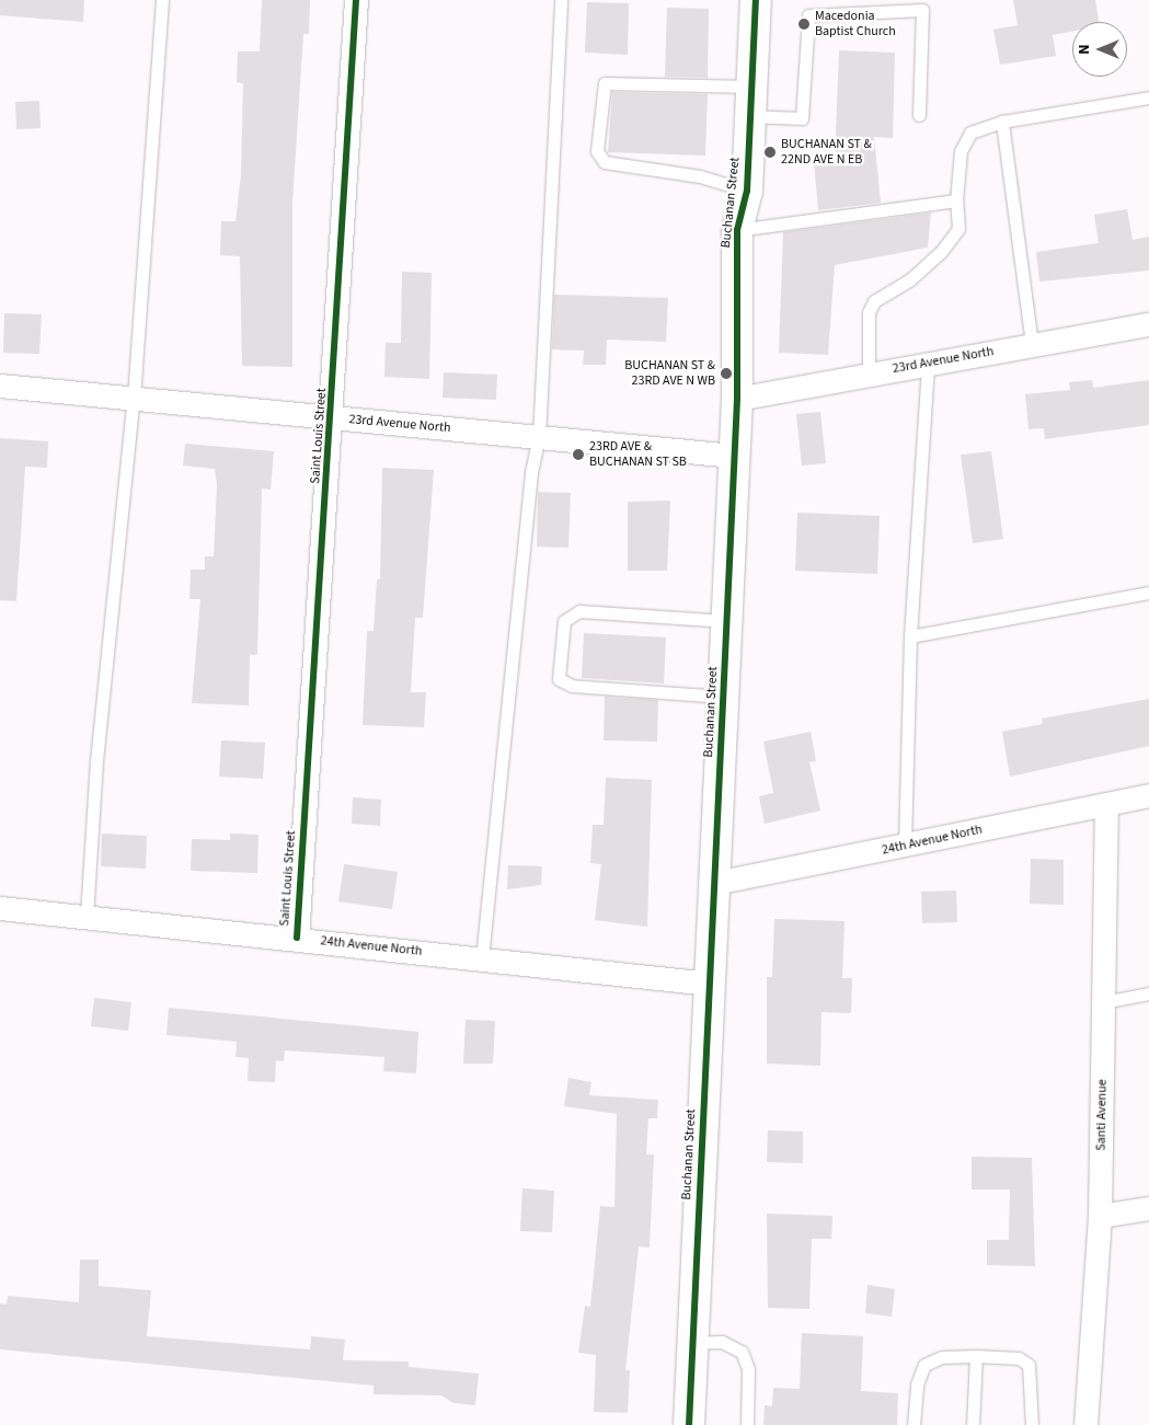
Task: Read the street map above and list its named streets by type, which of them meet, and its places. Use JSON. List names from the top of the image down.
{
  "streets": {
    "street": [
      "Buchanan Street",
      "23rd Avenue North",
      "Saint Louis Street",
      "24th Avenue North",
      "Santi Avenue"
    ]
  },
  "crossings": [
    ["Buchanan Street", "23rd Avenue North"],
    ["Buchanan Street", "24th Avenue North"],
    ["23rd Avenue North", "Saint Louis Street"],
    ["Saint Louis Street", "24th Avenue North"],
    ["24th Avenue North", "Santi Avenue"]
  ],
  "places": [
    "Macedonia Baptist Church",
    "BUCHANAN ST & 22ND AVE N EB",
    "BUCHANAN ST & 23RD AVE N WB",
    "23RD AVE & BUCHANAN ST SB"
  ],
  "north": "left"
}
